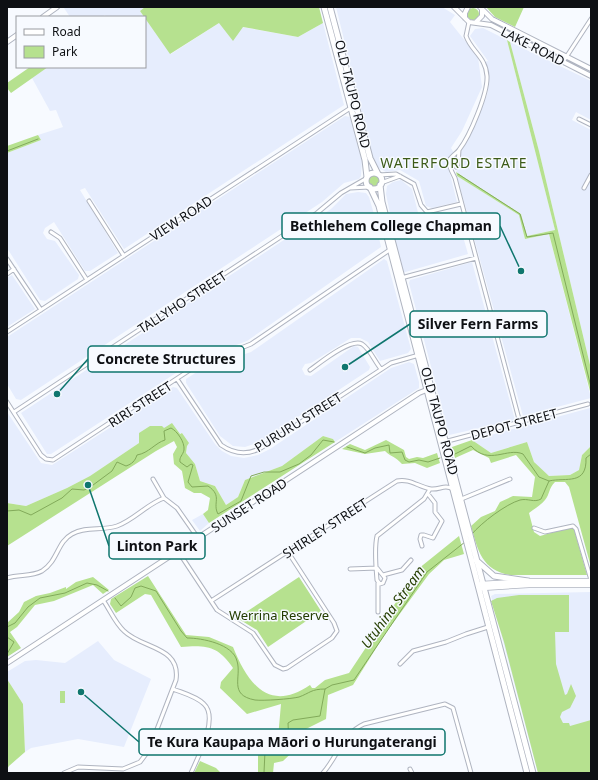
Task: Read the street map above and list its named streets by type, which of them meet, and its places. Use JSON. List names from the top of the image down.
{
  "streets": {
    "highway": ["OLD TAUPO ROAD"],
    "main road": ["LAKE ROAD", "SUNSET ROAD"],
    "street": [
      "VIEW ROAD",
      "TALLYHO STREET",
      "RIRI STREET",
      "PURURU STREET",
      "DEPOT STREET",
      "SHIRLEY STREET"
    ]
  },
  "crossings": [
    ["OLD TAUPO ROAD", "VIEW ROAD"],
    ["OLD TAUPO ROAD", "TALLYHO STREET"],
    ["OLD TAUPO ROAD", "RIRI STREET"],
    ["OLD TAUPO ROAD", "PURURU STREET"],
    ["OLD TAUPO ROAD", "DEPOT STREET"],
    ["OLD TAUPO ROAD", "SUNSET ROAD"],
    ["TALLYHO STREET", "RIRI STREET"],
    ["RIRI STREET", "PURURU STREET"]
  ],
  "districts": ["WATERFORD ESTATE"],
  "water": ["Utuhina Stream"],
  "parks": ["Werrina Reserve"],
  "places": [
    "Bethlehem College Chapman",
    "Silver Fern Farms",
    "Concrete Structures",
    "Linton Park",
    "Te Kura Kaupapa Māori o Hurungaterangi"
  ],
  "legend": ["Road", "Park"]
}
